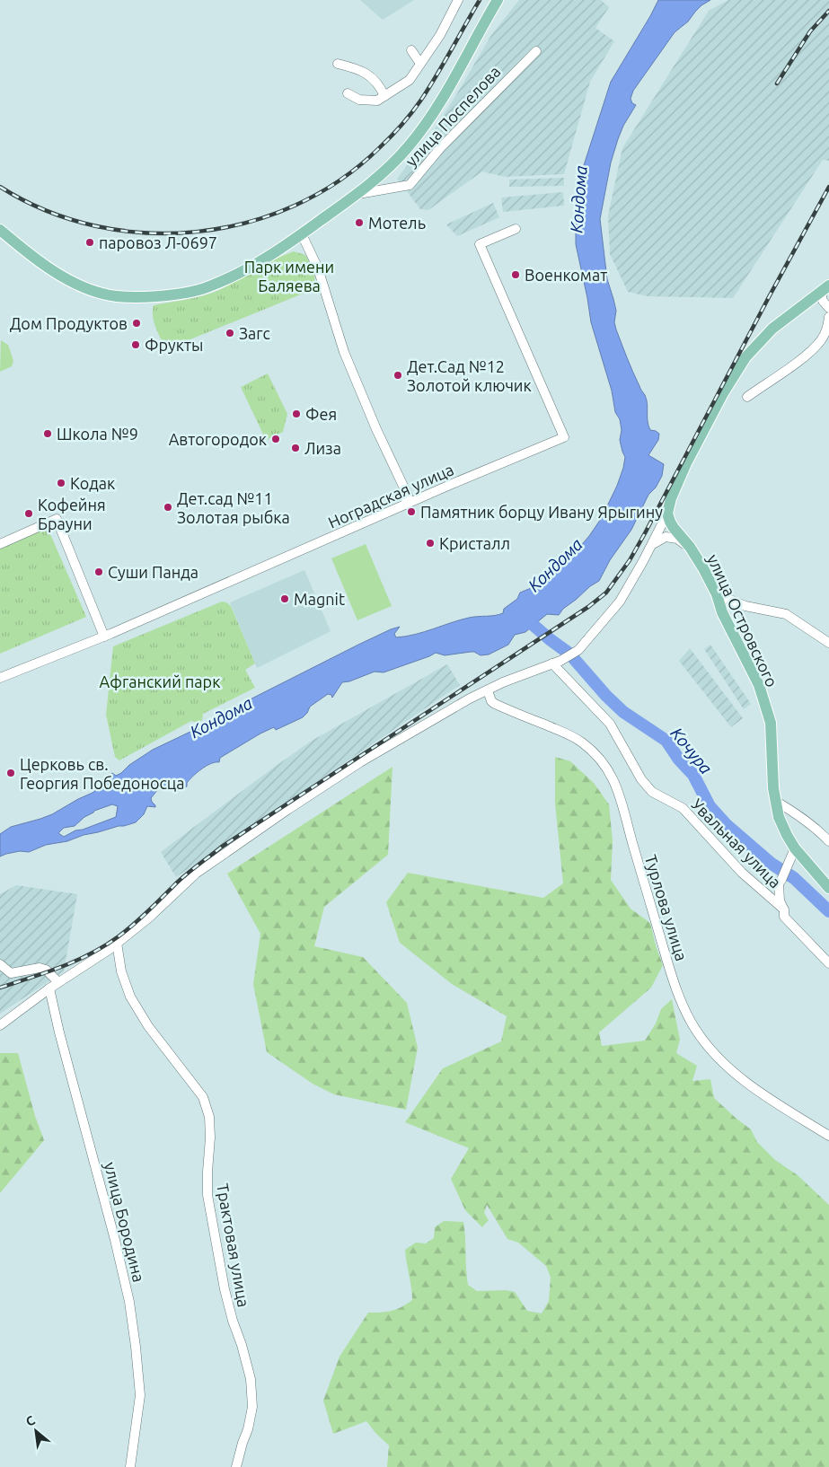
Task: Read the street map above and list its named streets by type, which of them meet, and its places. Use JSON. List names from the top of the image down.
{
  "streets": {
    "main road": ["улица Островского"],
    "street": [
      "улица Поспелова",
      "Ноградская улица",
      "Увальная улица",
      "Турлова улица",
      "улица Бородина",
      "Трактовая улица"
    ]
  },
  "water": ["Кондома", "Кочура"],
  "parks": ["Парк имени Баляева", "Афганский парк"],
  "places": [
    "Мотель",
    "паровоз Л-0697",
    "Военкомат",
    "Дом Продуктов",
    "Загс",
    "Фрукты",
    "Дет.Сад №12 Золотой ключик",
    "Фея",
    "Школа №9",
    "Автогородок",
    "Лиза",
    "Кодак",
    "Дет.сад №11 Золотая рыбка",
    "Памятник борцу Ивану Ярыгину",
    "Кофейня Брауни",
    "Кристалл",
    "Суши Панда",
    "Magnit",
    "Церковь св. Георгия Победоносца"
  ],
  "north": "top left"
}
